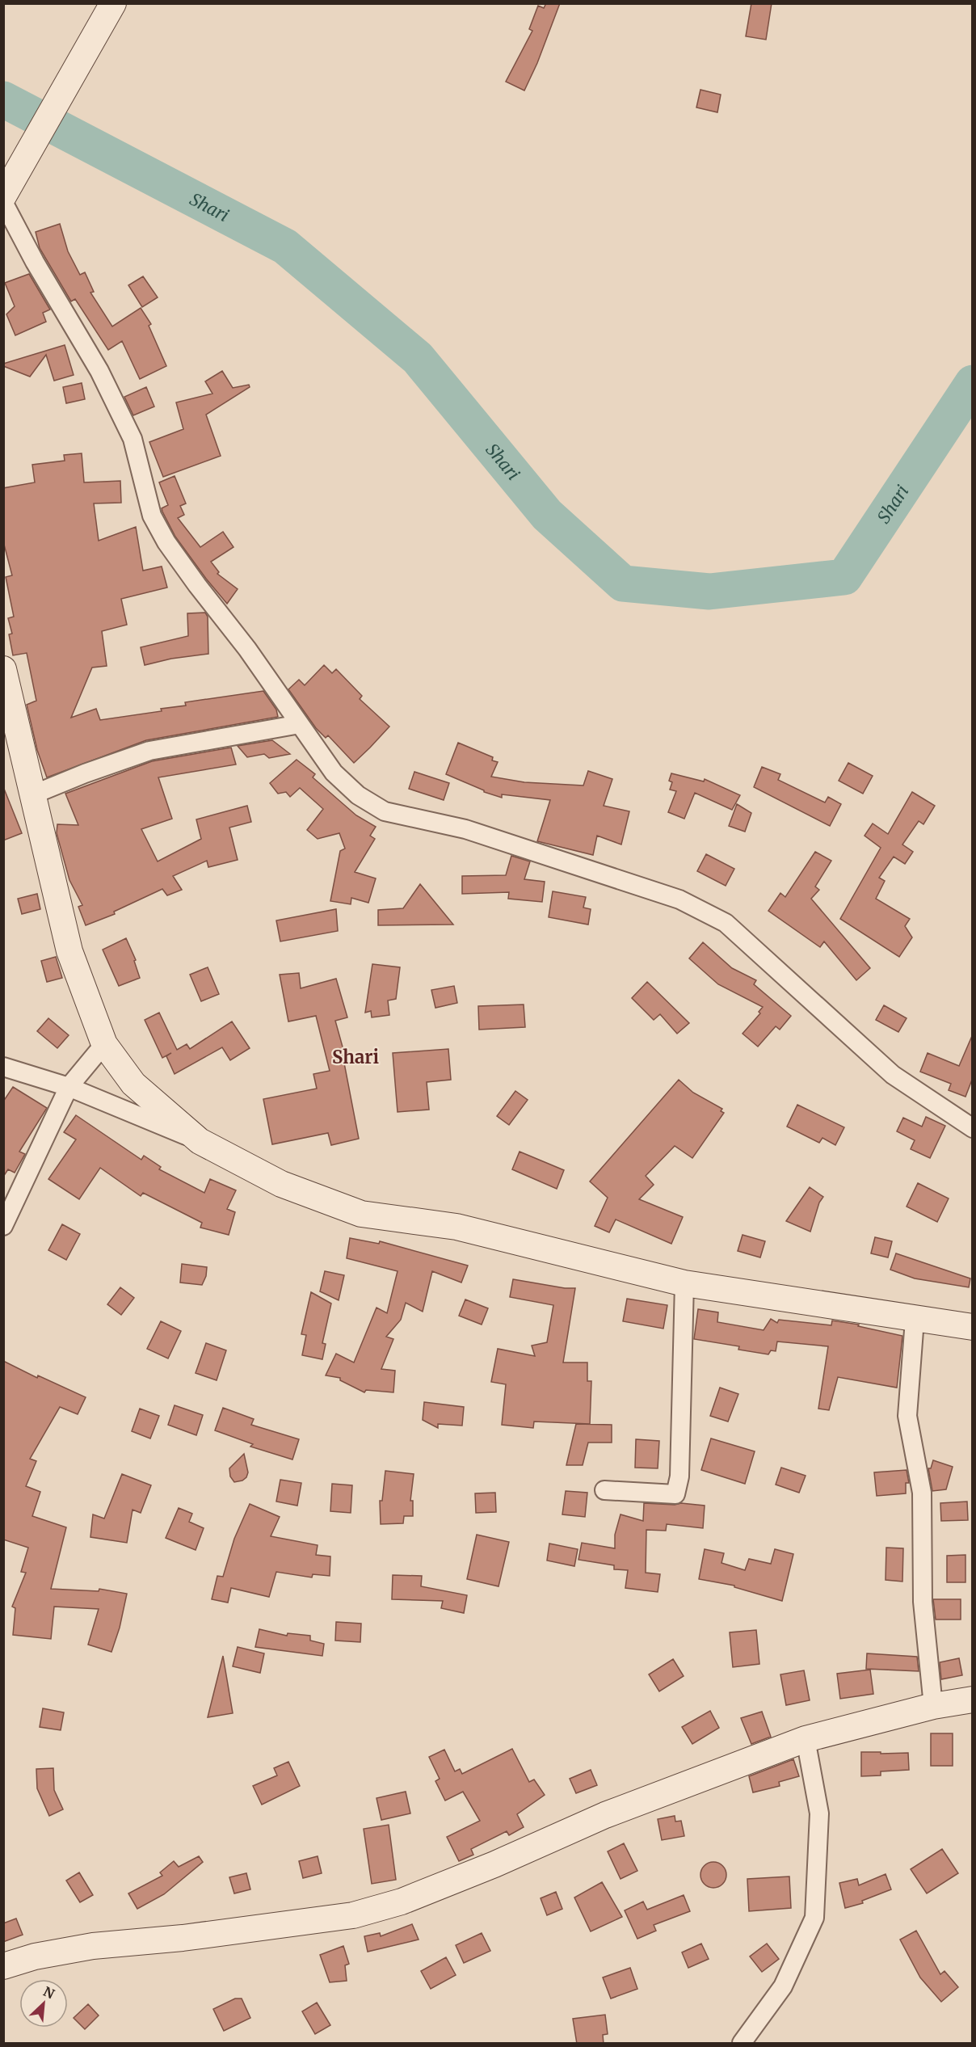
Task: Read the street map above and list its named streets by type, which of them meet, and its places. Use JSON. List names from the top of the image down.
{
  "districts": ["Shari"],
  "water": ["Shari"],
  "north": "top right"
}
